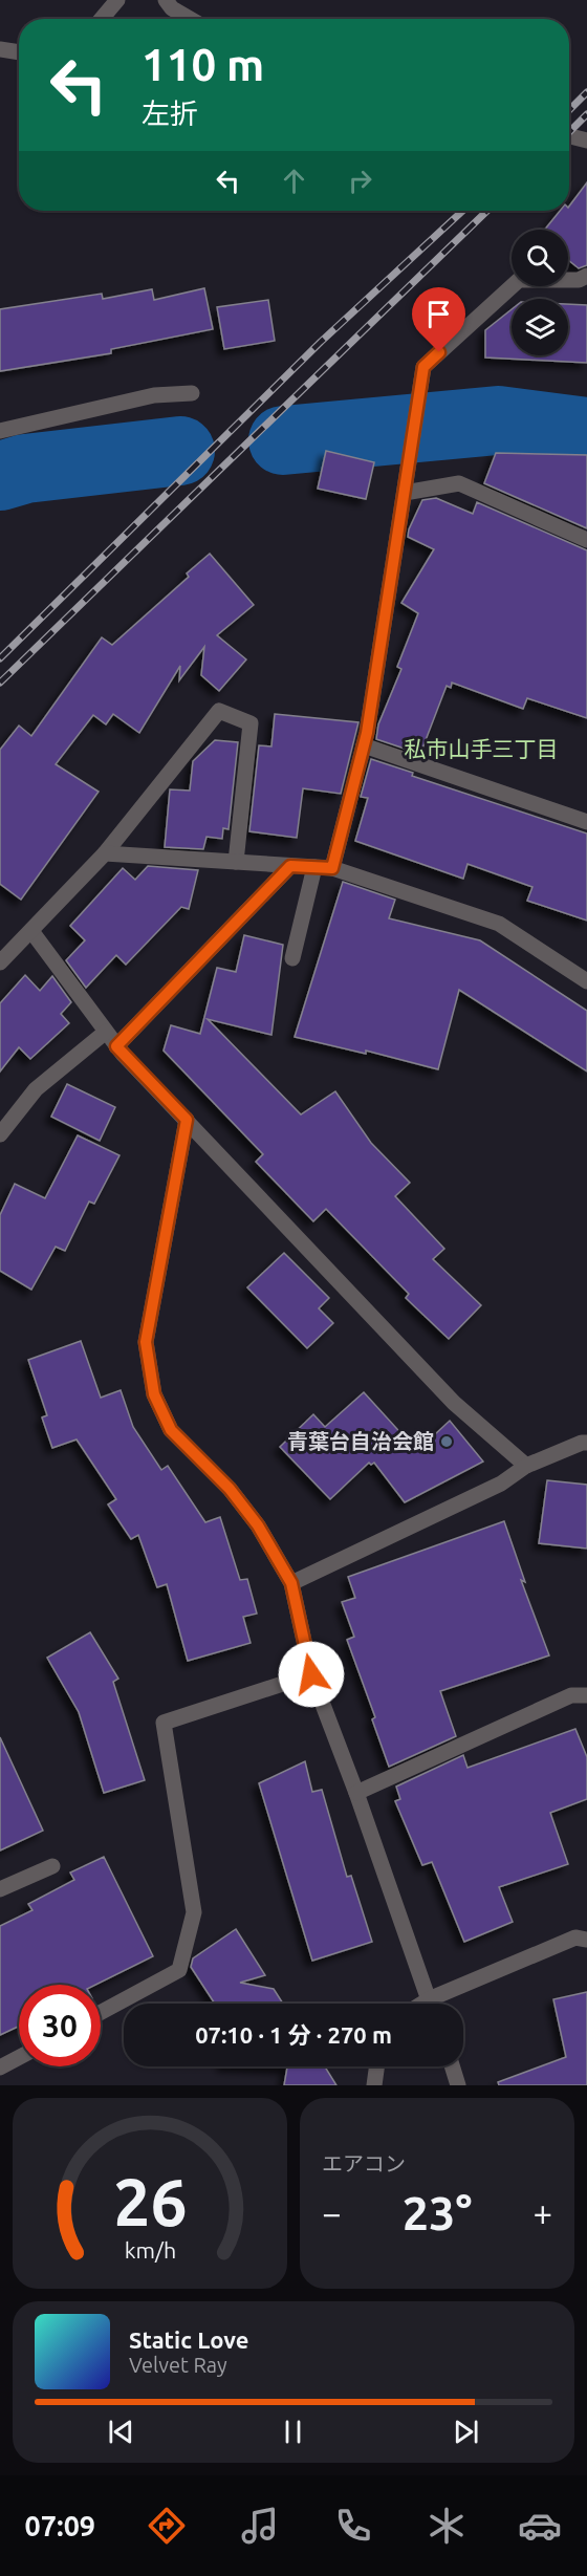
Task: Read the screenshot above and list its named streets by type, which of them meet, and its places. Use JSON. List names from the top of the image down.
{
  "districts": ["私市山手三丁目"],
  "places": ["青葉台自治会館"],
  "page": {
    "turn": ["110 m", "左折"],
    "limit": "30",
    "trip": "07:10 · 1 分 · 270 m",
    "tile": "エアコン",
    "heat": ["−", "23°", "+"],
    "song": ["Static Love", "Velvet Ray"],
    "tabs": "07:09",
    "gauge": ["26", "km/h"]
  }
}
